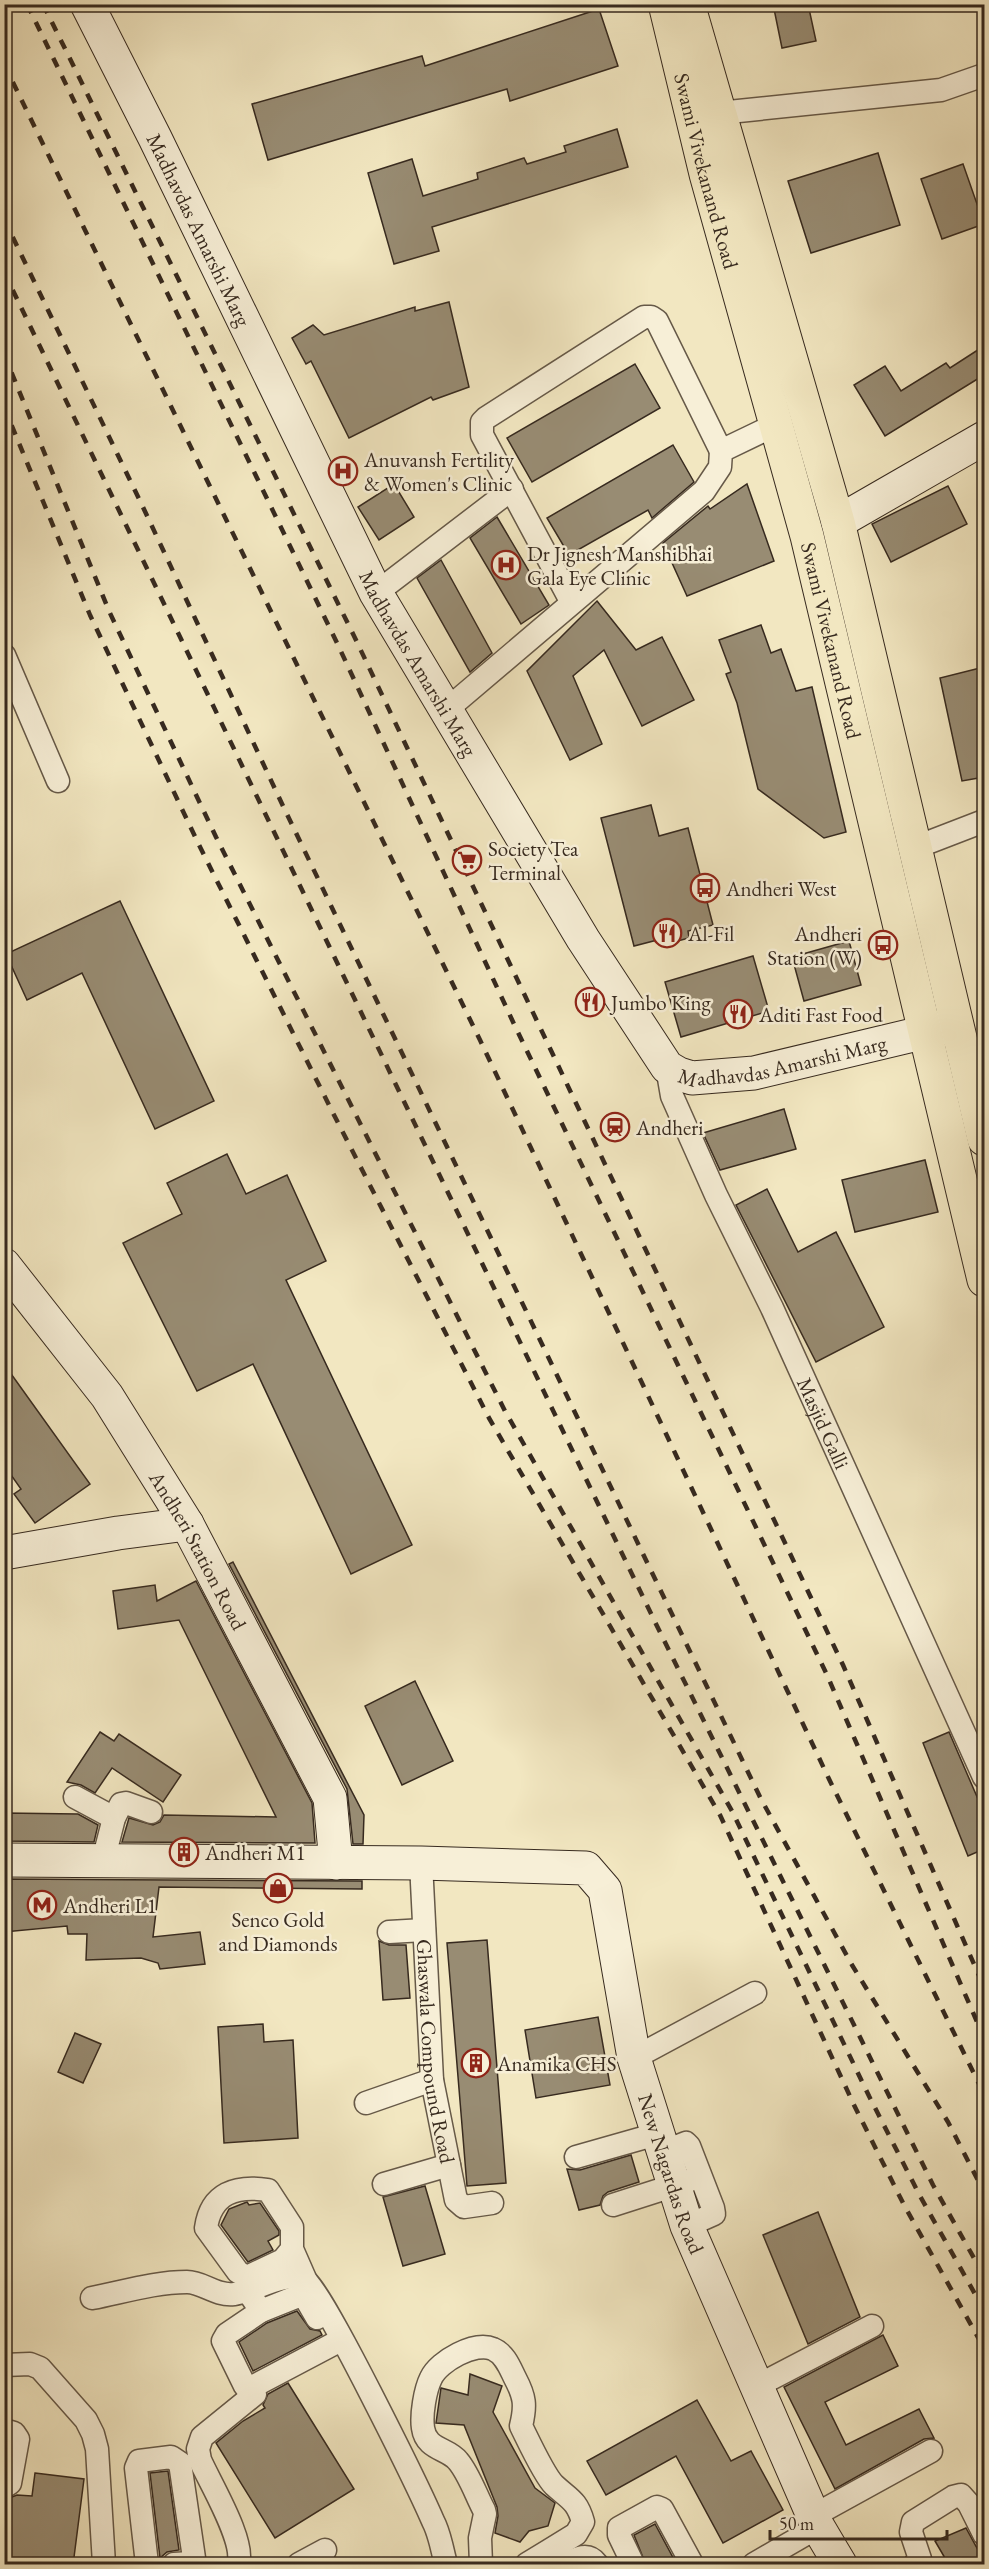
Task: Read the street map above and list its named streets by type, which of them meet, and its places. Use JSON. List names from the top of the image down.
{
  "streets": {
    "main road": [
      "Swami Vivekanand Road",
      "Madhavdas Amarshi Marg",
      "Andheri Station Road",
      "New Nagardas Road"
    ],
    "street": ["Masjid Galli", "Ghaswala Compound Road"]
  },
  "crossings": [
    ["Swami Vivekanand Road", "Madhavdas Amarshi Marg"],
    ["Madhavdas Amarshi Marg", "Masjid Galli"],
    ["Andheri Station Road", "New Nagardas Road"],
    ["Ghaswala Compound Road", "New Nagardas Road"]
  ],
  "places": {
    "hospital": ["Anuvansh Fertility & Women's Clinic", "Dr Jignesh Manshibhai Gala Eye Clinic"],
    "supermarket": ["Society Tea Terminal"],
    "bus stop": ["Andheri West", "Andheri Station (W)"],
    "restaurant": ["Al-Fil", "Jumbo King", "Aditi Fast Food"],
    "station": ["Andheri"],
    "building": ["Andheri M1", "Anamika CHS"],
    "shop": ["Senco Gold and Diamonds"],
    "metro station": ["Andheri L1"]
  },
  "scale_bar": "50 m"
}
